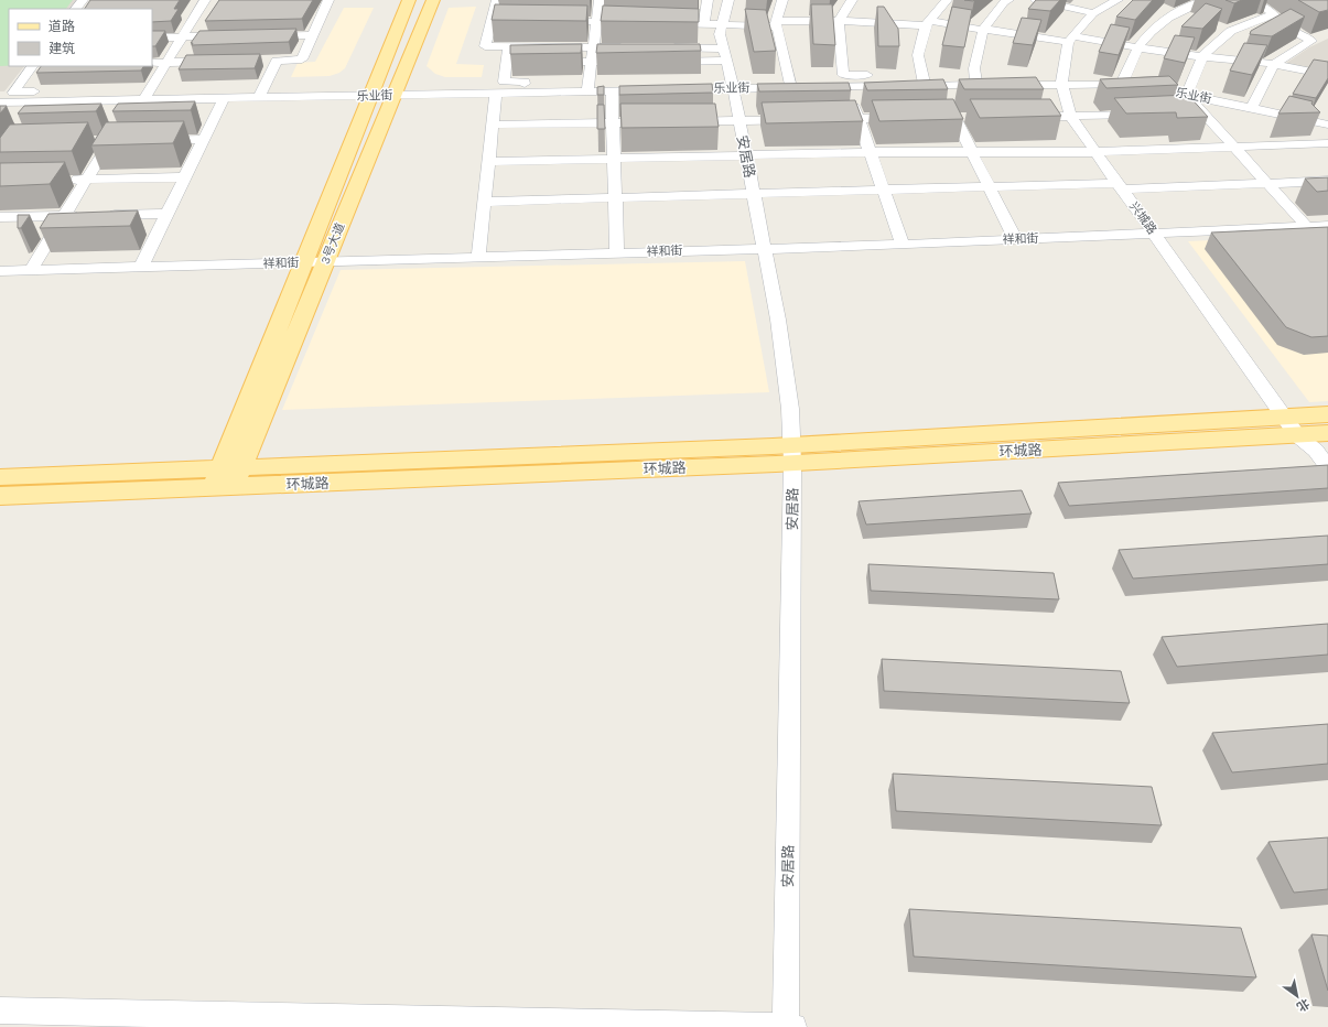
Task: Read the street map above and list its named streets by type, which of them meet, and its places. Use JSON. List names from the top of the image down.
{
  "streets": {
    "main road": ["3号大道", "环城路"],
    "street": [
      "乐业街",
      "安居路",
      "兴城路",
      "祥和街"
    ]
  },
  "crossings": [
    ["乐业街", "安居路"],
    ["乐业街", "兴城路"],
    ["乐业街", "3号大道"],
    ["安居路", "祥和街"],
    ["安居路", "环城路"],
    ["兴城路", "祥和街"],
    ["兴城路", "环城路"],
    ["祥和街", "3号大道"],
    ["3号大道", "环城路"]
  ],
  "legend": ["道路", "建筑"],
  "north": "bottom right"
}
